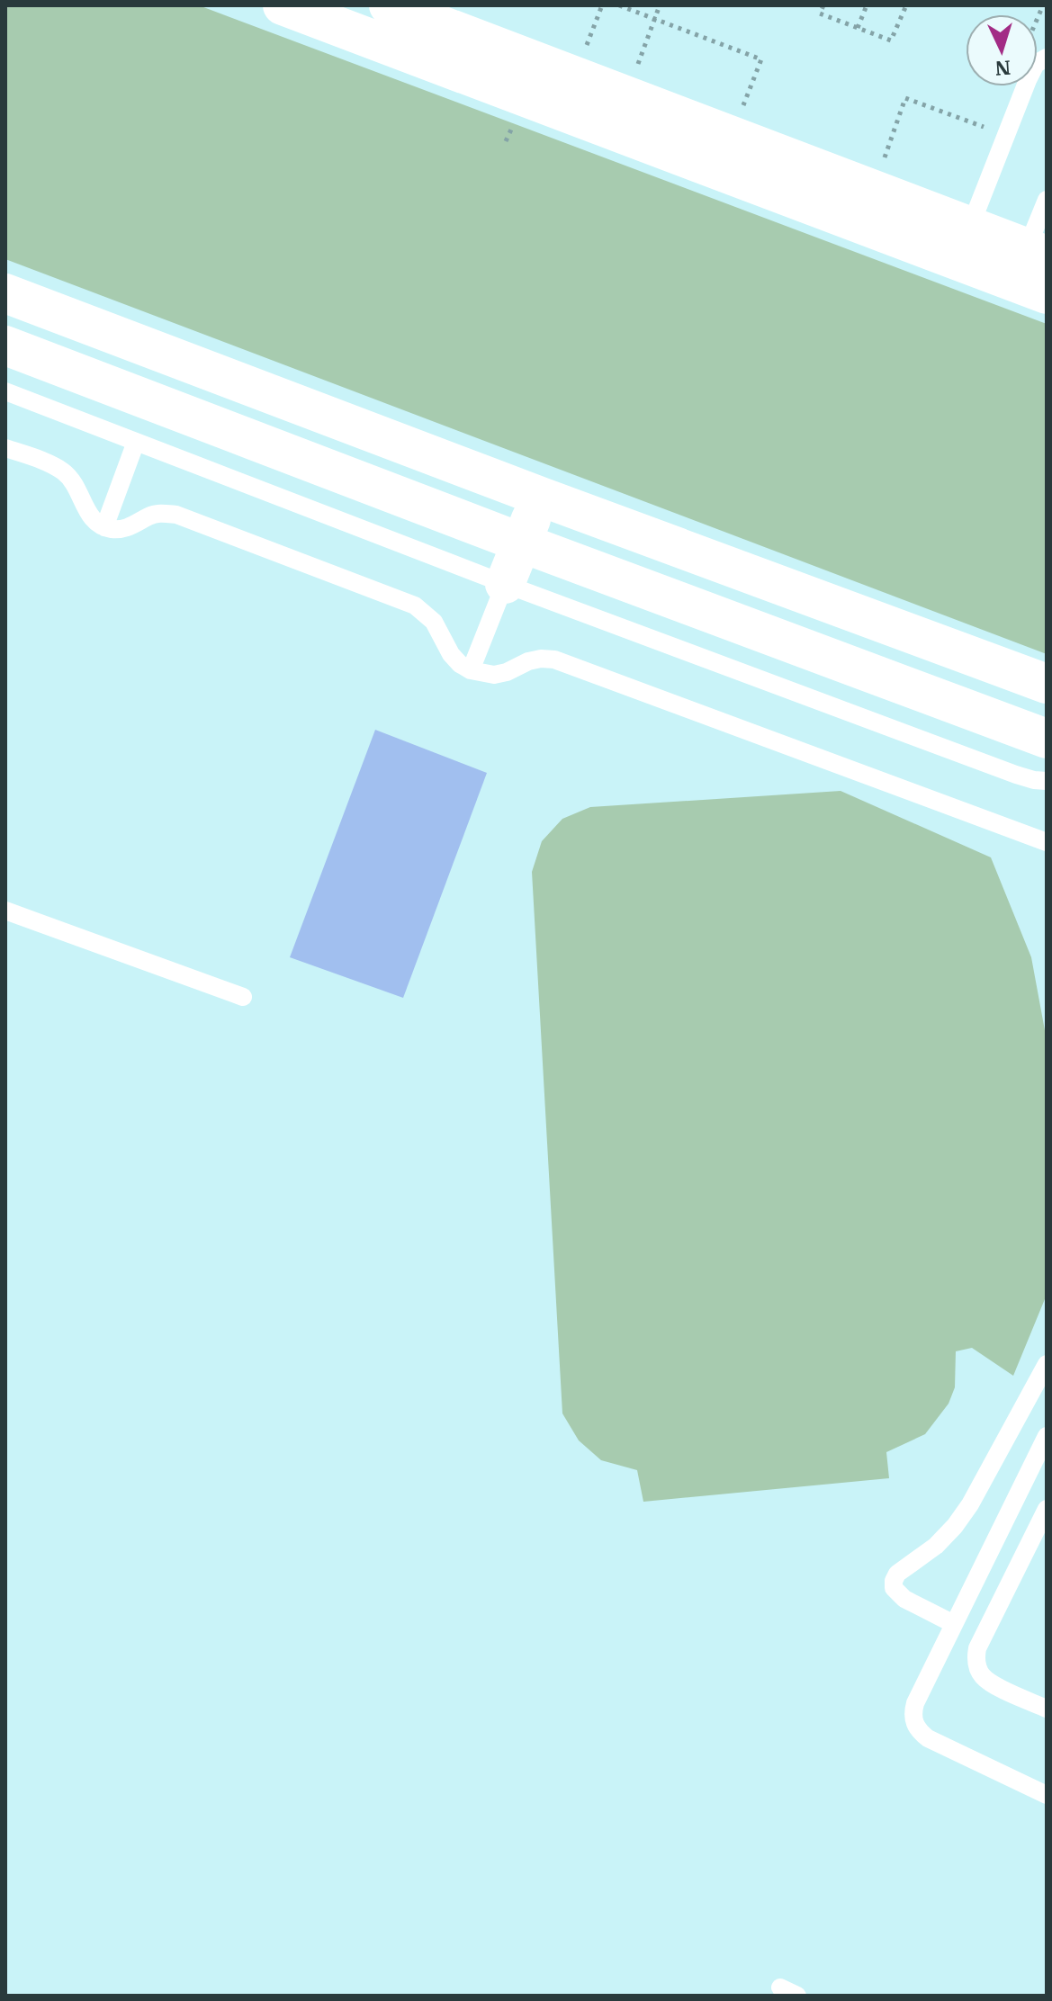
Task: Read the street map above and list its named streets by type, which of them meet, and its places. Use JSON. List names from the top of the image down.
{
  "north": "bottom"
}
